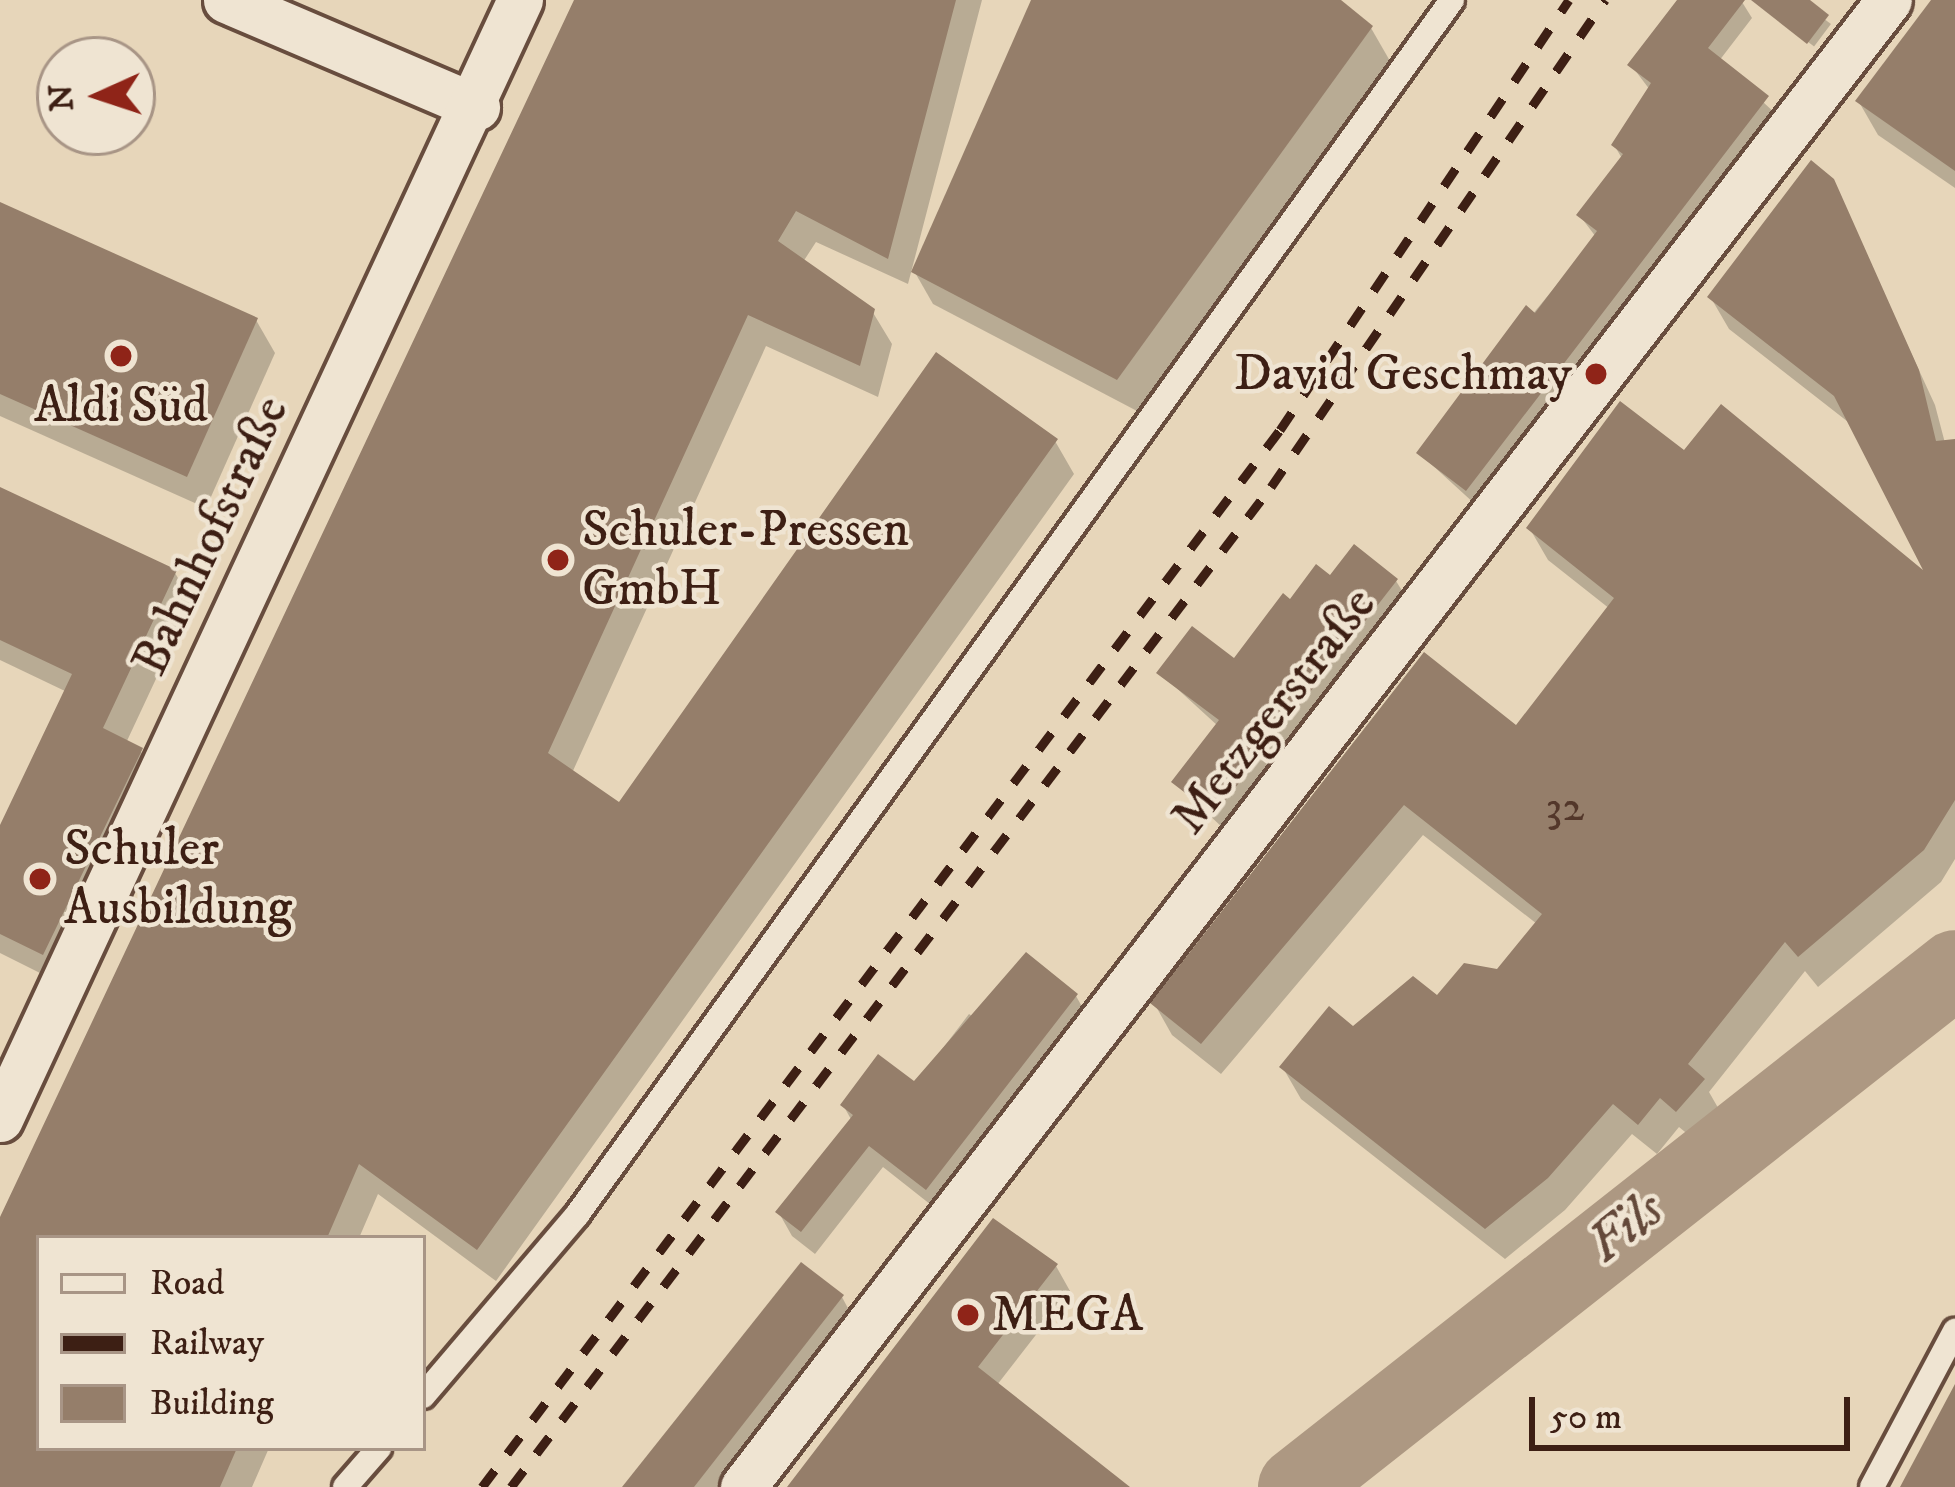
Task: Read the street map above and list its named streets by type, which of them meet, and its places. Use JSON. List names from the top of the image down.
{
  "streets": {
    "street": ["Bahnhofstraße", "Metzgerstraße"]
  },
  "water": ["Fils"],
  "places": [
    "Aldi Süd",
    "David Geschmay",
    "Schuler-Pressen GmbH",
    "Schuler Ausbildung",
    "MEGA"
  ],
  "house_numbers": ["32"],
  "legend": ["Road", "Railway", "Building"],
  "scale_bar": "50 m",
  "north": "left"
}
